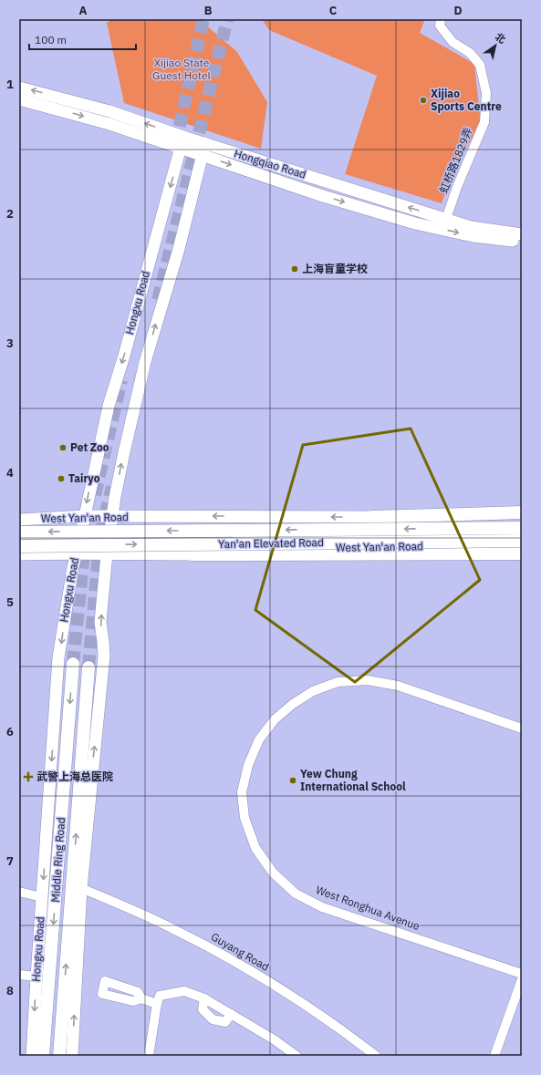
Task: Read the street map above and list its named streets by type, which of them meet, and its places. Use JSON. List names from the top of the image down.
{
  "streets": {
    "highway": ["Yan'an Elevated Road", "Middle Ring Road"],
    "main road": ["Hongqiao Road", "Hongxu Road", "West Yan'an Road"],
    "street": ["虹桥路1829弄", "West Ronghua Avenue", "Guyang Road"]
  },
  "crossings": [
    ["虹桥路1829弄", "Hongqiao Road"],
    ["Hongqiao Road", "Hongxu Road"],
    ["Hongxu Road", "West Yan'an Road"],
    ["Hongxu Road", "Guyang Road"]
  ],
  "parks": ["Xijiao State Guest Hotel"],
  "places": {
    "other": [
      "Xijiao Sports Centre",
      "上海盲童学校",
      "Pet Zoo",
      "Tairyo",
      "Yew Chung International School"
    ],
    "health": ["武警上海总医院"]
  },
  "scale_bar": "100 m",
  "north": "top right",
  "grid": {
    "columns": [
      "A",
      "B",
      "C",
      "D"
    ],
    "rows": [
      "1",
      "2",
      "3",
      "4",
      "5",
      "6",
      "7",
      "8"
    ]
  }
}
